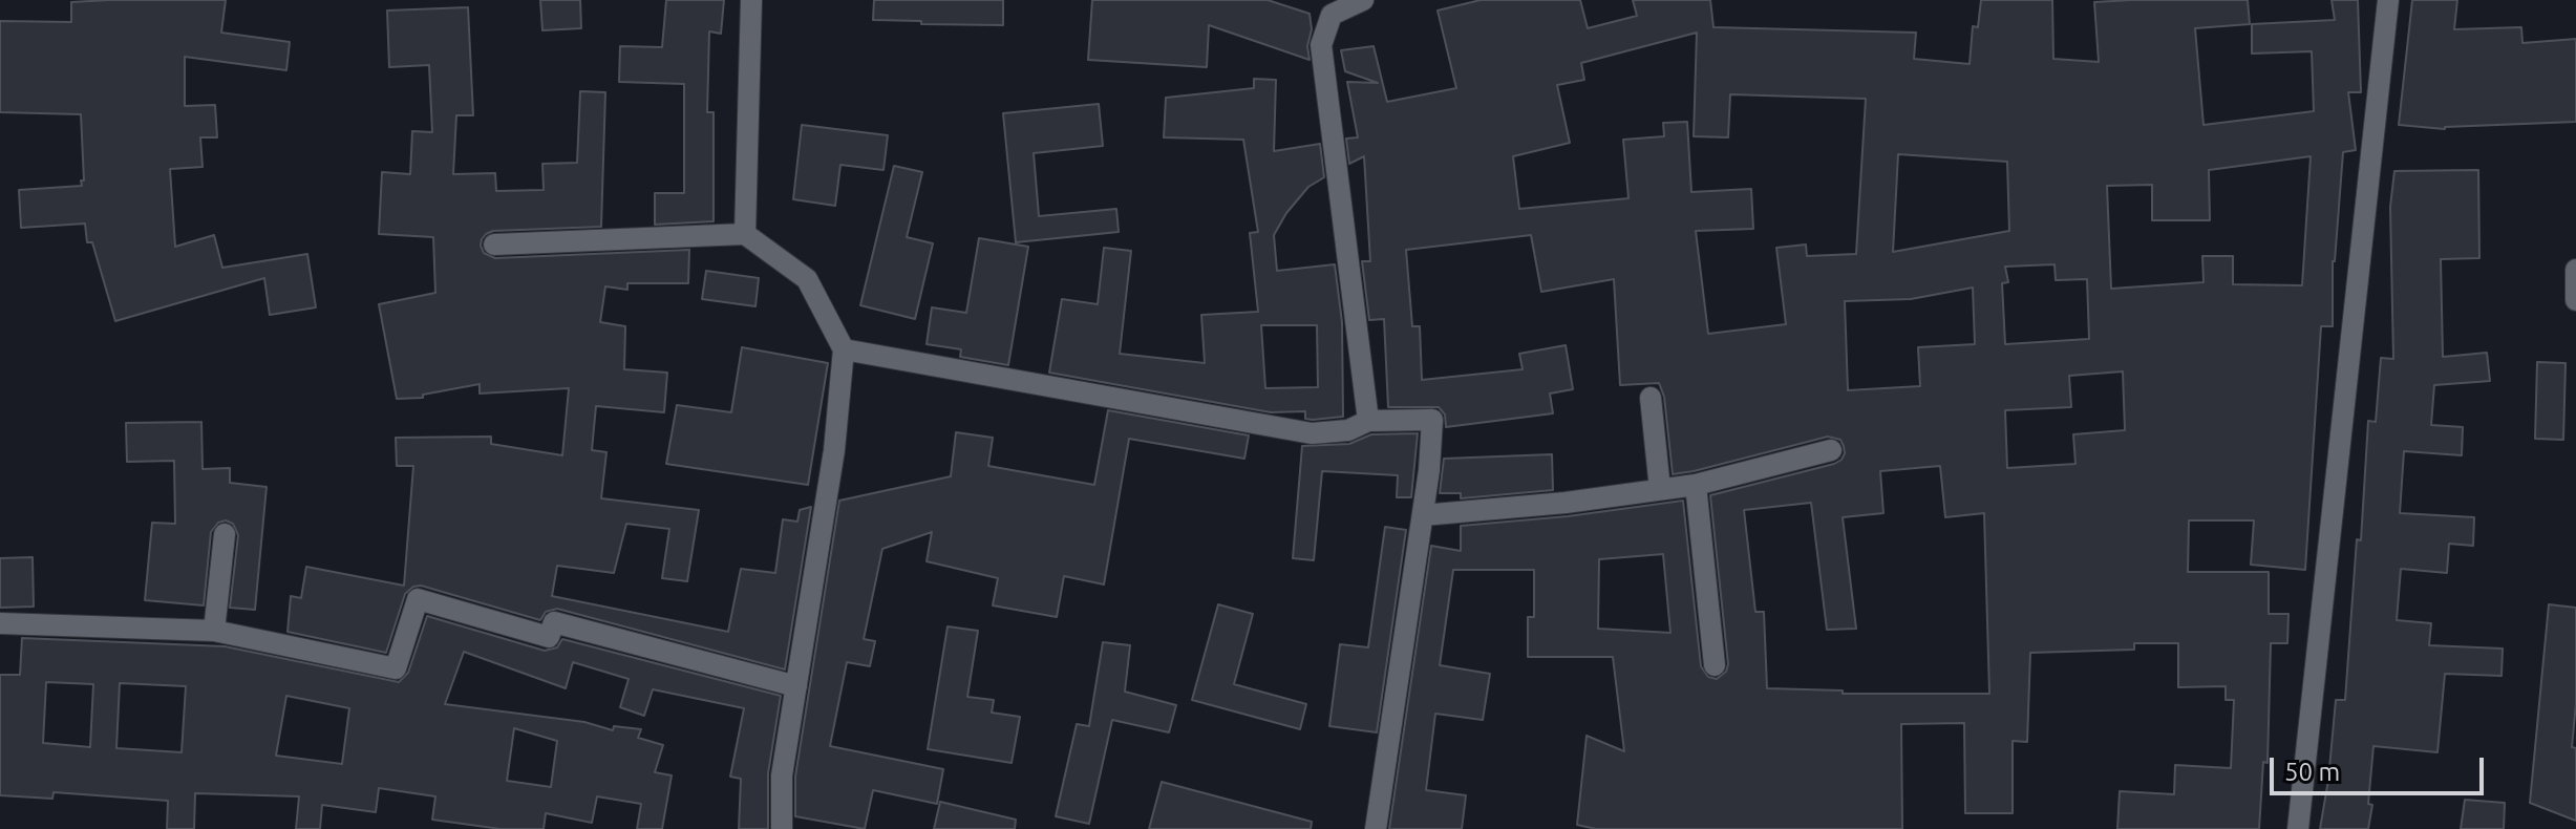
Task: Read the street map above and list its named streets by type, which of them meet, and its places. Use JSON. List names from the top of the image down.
{
  "scale_bar": "50 m"
}
